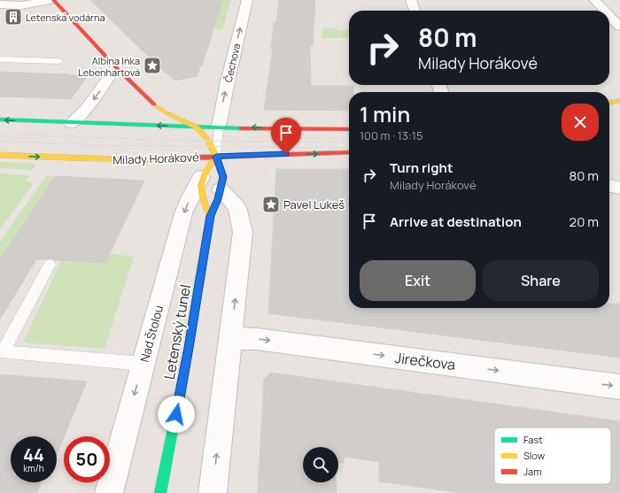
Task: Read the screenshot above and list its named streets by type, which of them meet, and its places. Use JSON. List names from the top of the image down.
{
  "streets": {
    "main road": ["Milady Horákové", "Letenský tunel"],
    "street": ["Čechova", "Nad Štolou", "Jirečkova"]
  },
  "crossings": [
    ["Milady Horákové", "Letenský tunel"]
  ],
  "one_way": ["Čechova", "Jirečkova"],
  "places": {
    "building": ["Letenská vodárna"],
    "place": ["Albína Inka Lebenhartová", "Pavel Lukeš"]
  },
  "legend": ["Fast", "Slow", "Jam"],
  "page": {
    "turn": ["80 m", "Milady Horákové"],
    "heading": ["1 min", "100 m · 13:15"],
    "list": [
      {
        "name": "Turn right",
        "note": "Milady Horákové",
        "value": "80 m"
      },
      {
        "name": "Arrive at destination",
        "value": "20 m"
      }
    ],
    "buttons": ["Exit", "Share"],
    "speed": "44 km/h",
    "limit": "50"
  }
}
